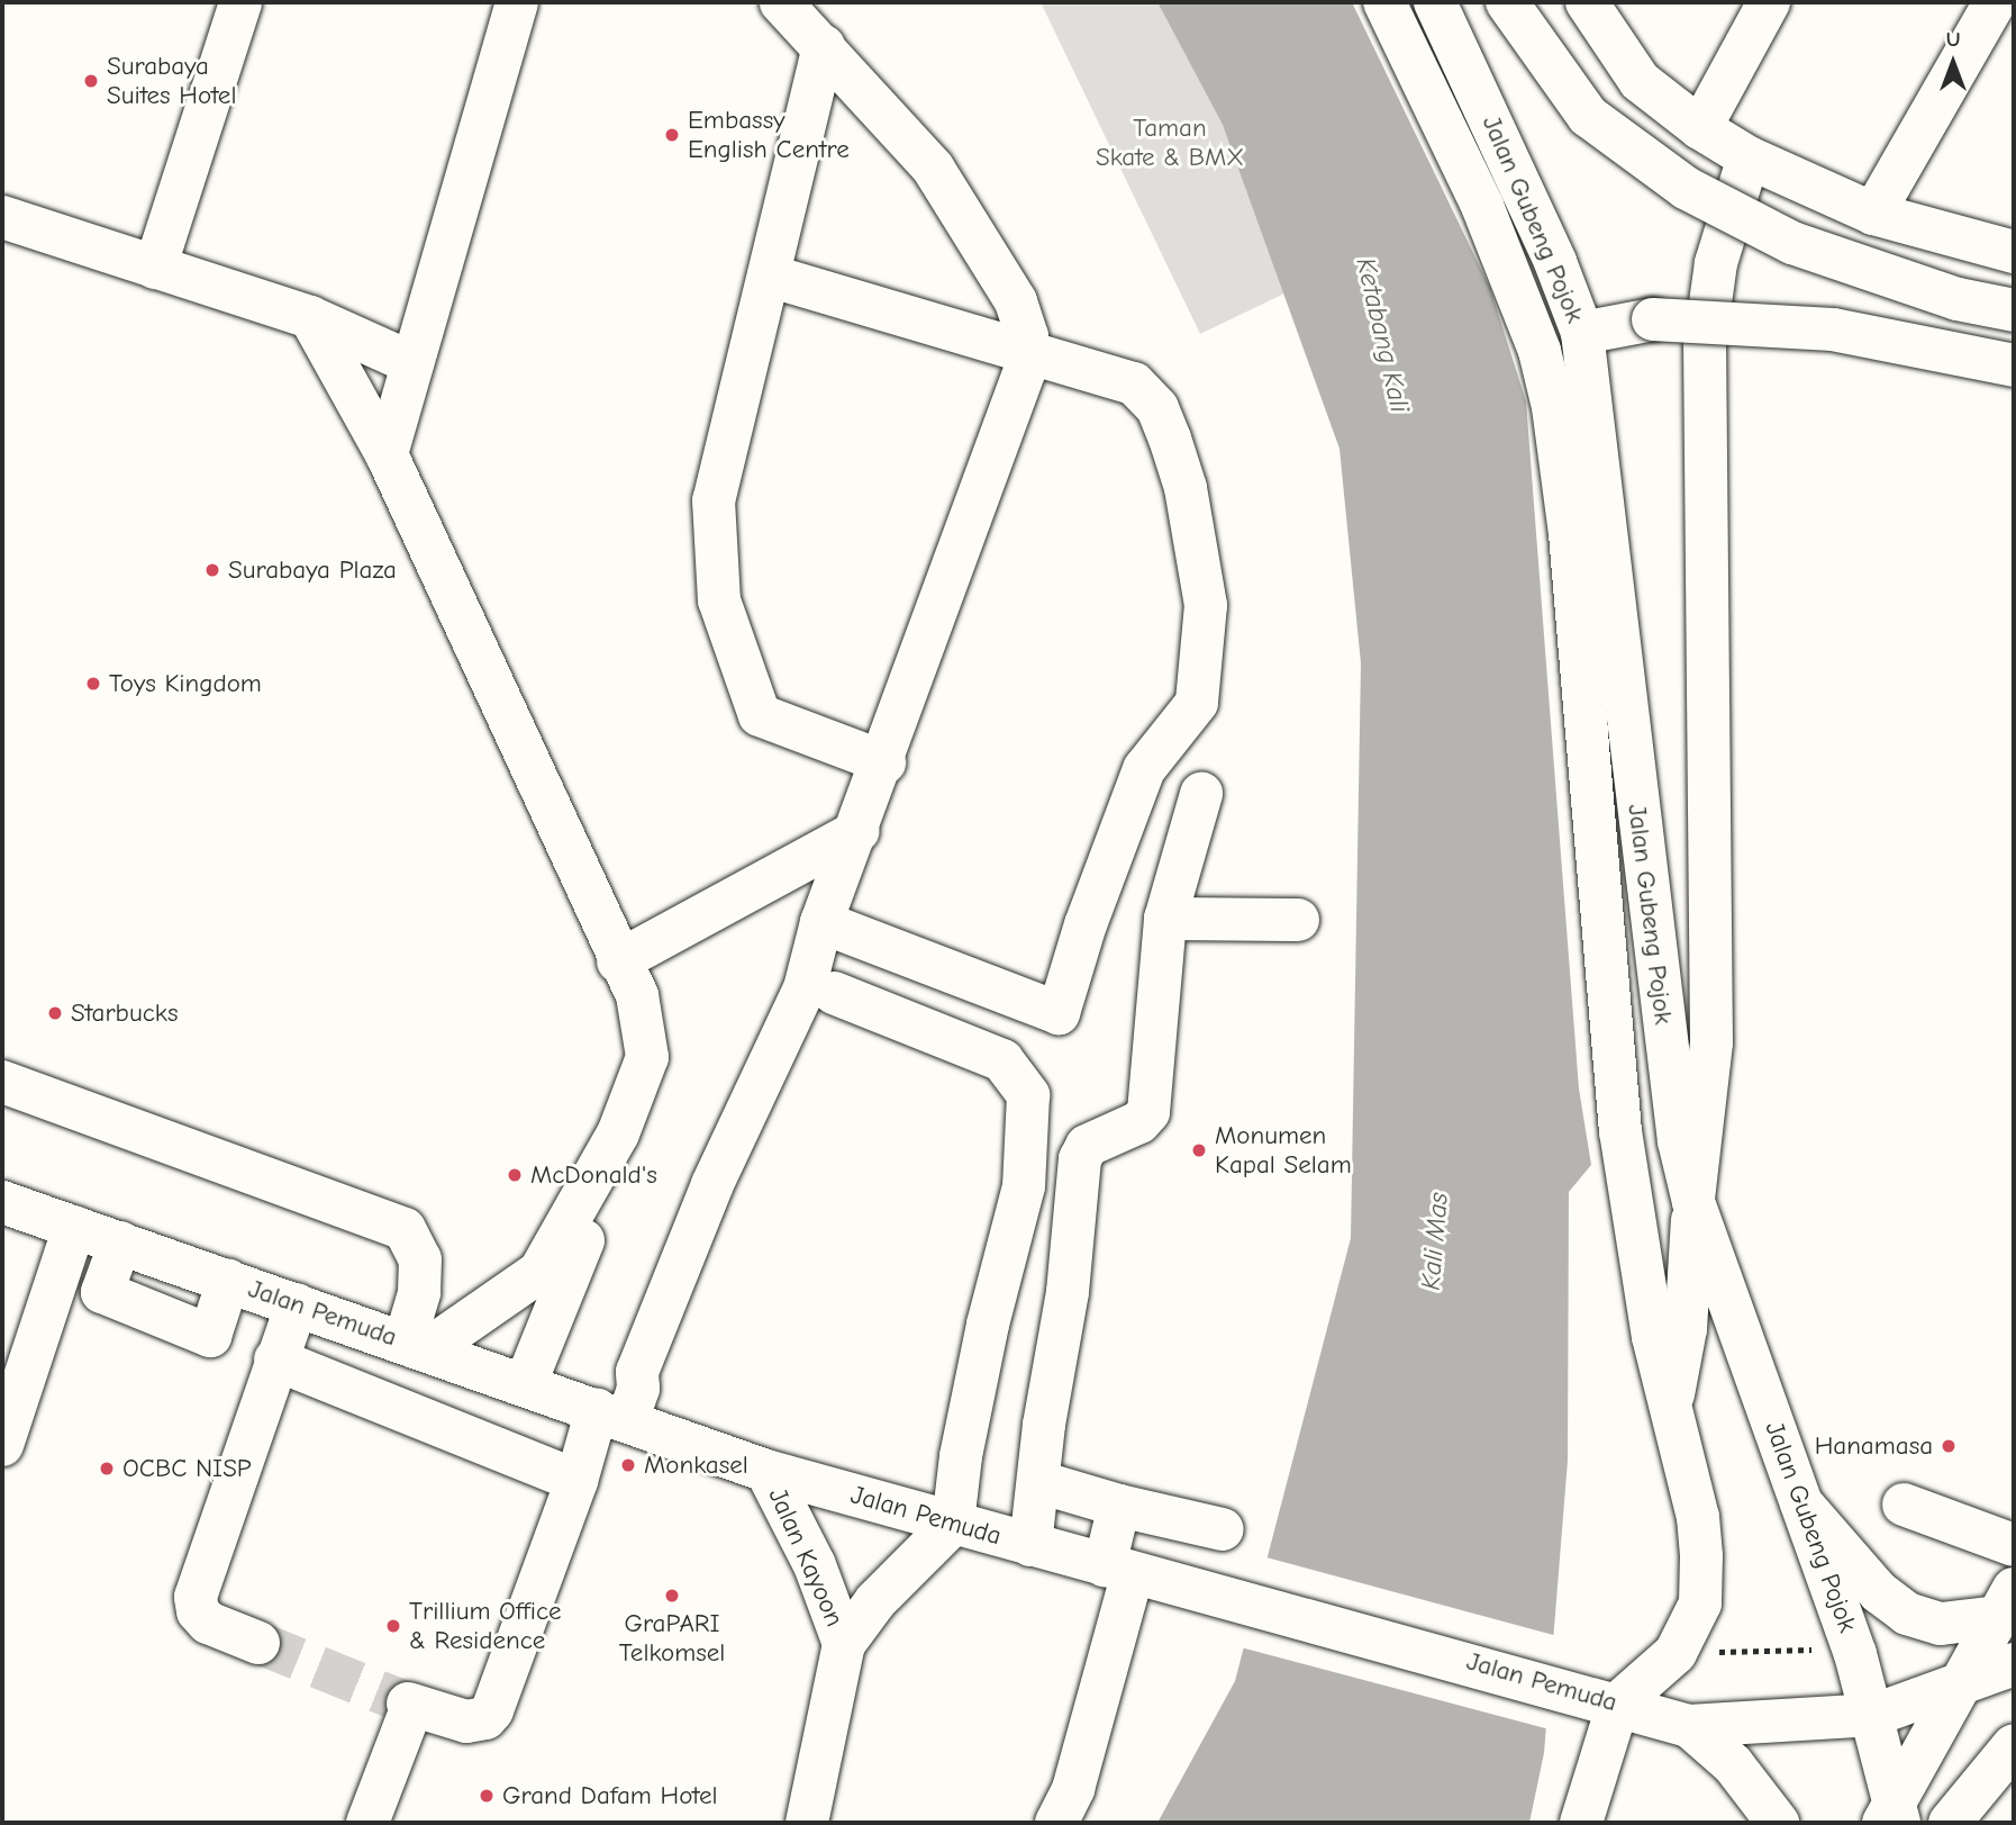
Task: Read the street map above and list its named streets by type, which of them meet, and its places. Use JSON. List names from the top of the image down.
{
  "streets": {
    "main road": ["Jalan Gubeng Pojok", "Jalan Pemuda", "Jalan Kayoon"]
  },
  "crossings": [
    ["Jalan Gubeng Pojok", "Jalan Pemuda"],
    ["Jalan Pemuda", "Jalan Kayoon"]
  ],
  "water": ["Ketabang Kali", "Kali Mas"],
  "parks": ["Taman Skate & BMX"],
  "places": [
    "Surabaya Suites Hotel",
    "Embassy English Centre",
    "Surabaya Plaza",
    "Toys Kingdom",
    "Starbucks",
    "Monumen Kapal Selam",
    "McDonald's",
    "Hanamasa",
    "Monkasel",
    "OCBC NISP",
    "GraPARI Telkomsel",
    "Trillium Office & Residence",
    "Grand Dafam Hotel"
  ],
  "north": "top"
}
